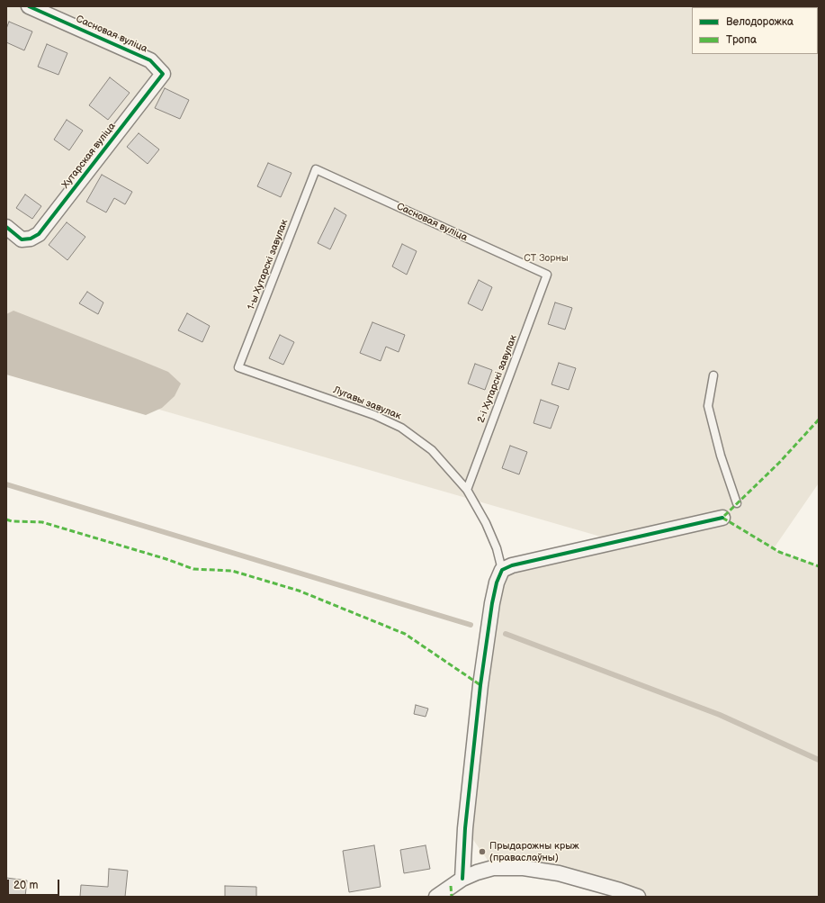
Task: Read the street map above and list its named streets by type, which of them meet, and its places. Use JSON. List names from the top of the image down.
{
  "streets": {
    "street": ["Сасновая вуліца", "Хутарская вуліца"],
    "lane": ["1-ы Хутарскі завулак", "2-і Хутарскі завулак", "Лугавы завулак"]
  },
  "crossings": [
    ["Сасновая вуліца", "Хутарская вуліца"],
    ["Сасновая вуліца", "1-ы Хутарскі завулак"],
    ["Сасновая вуліца", "2-і Хутарскі завулак"],
    ["1-ы Хутарскі завулак", "Лугавы завулак"],
    ["2-і Хутарскі завулак", "Лугавы завулак"]
  ],
  "parks": ["СТ Зорны"],
  "places": ["Прыдарожны крыж (праваслаўны)"],
  "legend": ["Велодорожка", "Тропа"],
  "scale_bar": "20 m"
}
